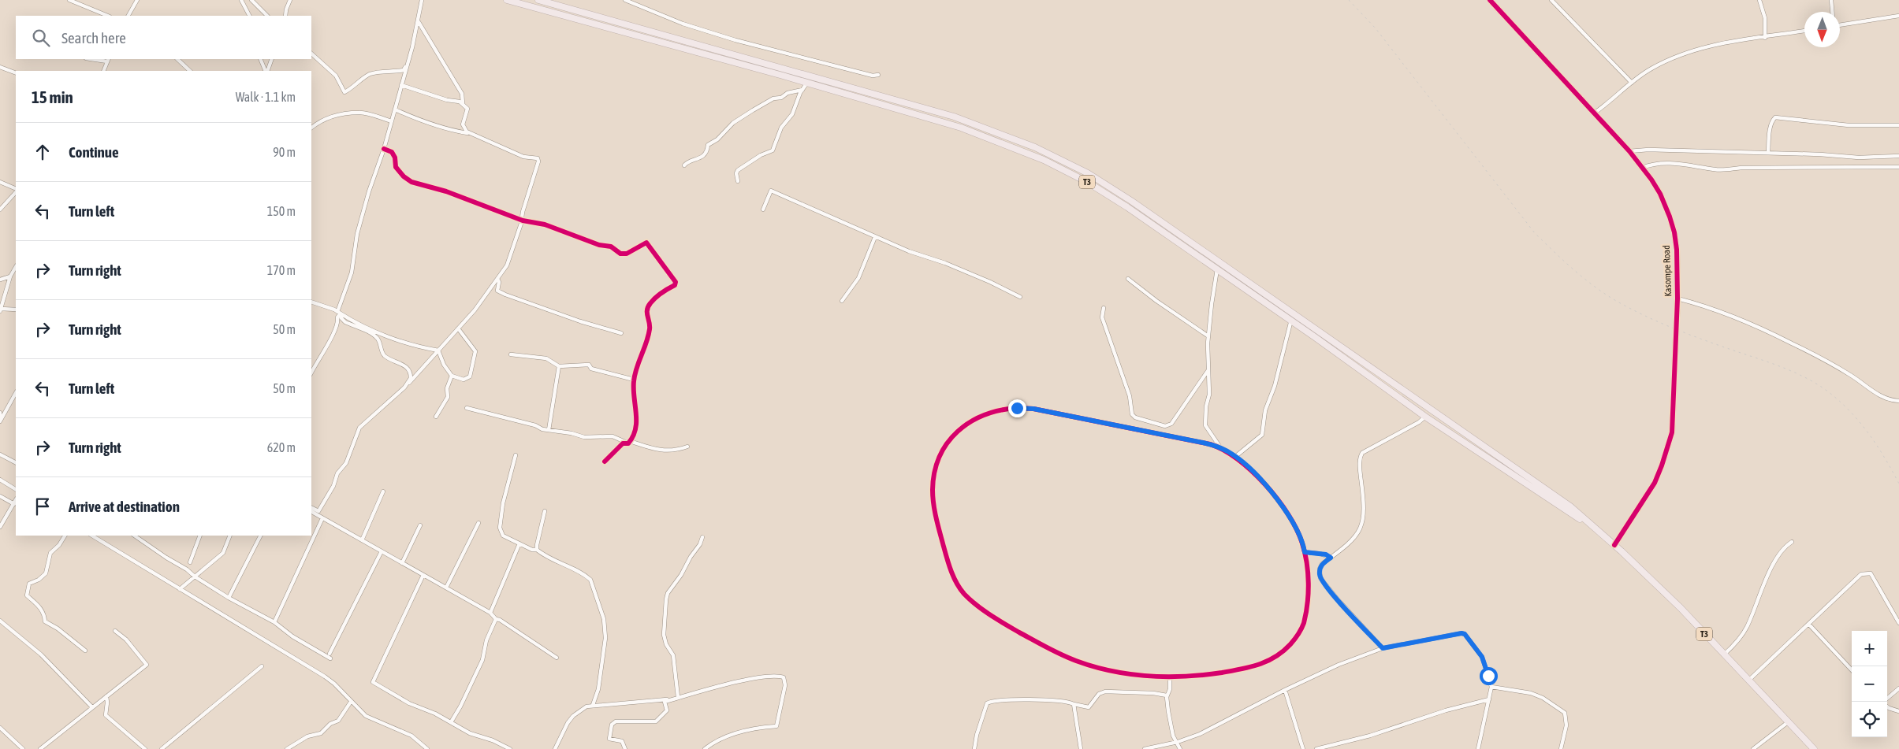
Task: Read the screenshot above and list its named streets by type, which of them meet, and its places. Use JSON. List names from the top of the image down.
{
  "streets": {
    "highway": ["T3"],
    "street": ["Kasompe Road"]
  },
  "crossings": [
    ["T3", "Kasompe Road"]
  ],
  "north": "bottom",
  "page": {
    "search": "Search here",
    "heading": ["15 min", "Walk · 1.1 km"],
    "list": [
      ["Continue", "90 m"],
      ["Turn left", "150 m"],
      ["Turn right", "170 m"],
      ["Turn right", "50 m"],
      ["Turn left", "50 m"],
      ["Turn right", "620 m"],
      "Arrive at destination"
    ],
    "map_buttons": ["+", "−"]
  }
}
